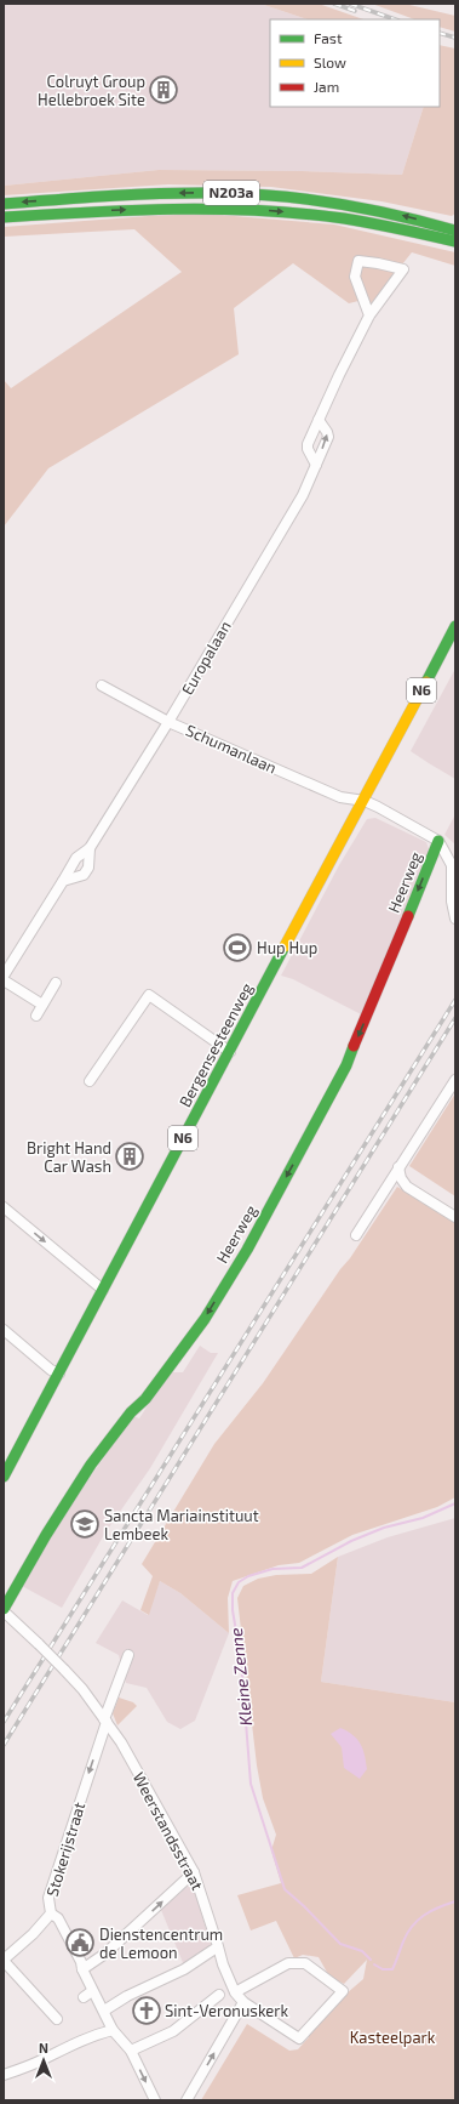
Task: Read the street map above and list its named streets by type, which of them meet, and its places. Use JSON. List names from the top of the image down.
{
  "streets": {
    "main road": [
      "N203a",
      "N6",
      "Heerweg",
      "Bergensesteenweg"
    ],
    "street": [
      "Europalaan",
      "Schumanlaan",
      "Weerstandsstraat",
      "Stokerijstraat"
    ]
  },
  "crossings": [
    ["Europalaan", "Schumanlaan"],
    ["Schumanlaan", "Heerweg"],
    ["Schumanlaan", "Bergensesteenweg"],
    ["Heerweg", "Weerstandsstraat"],
    ["Weerstandsstraat", "Stokerijstraat"]
  ],
  "one_way": ["Heerweg", "Stokerijstraat"],
  "water": ["Kleine Zenne"],
  "parks": ["Kasteelpark"],
  "places": {
    "building": ["Colruyt Group Hellebroek Site", "Bright Hand Car Wash"],
    "sports": ["Hup Hup"],
    "school or university": ["Sancta Mariainstituut Lembeek"],
    "public building": ["Dienstencentrum de Lemoon"],
    "church": ["Sint-Veronuskerk"]
  },
  "legend": ["Fast", "Slow", "Jam"],
  "north": "top"
}
